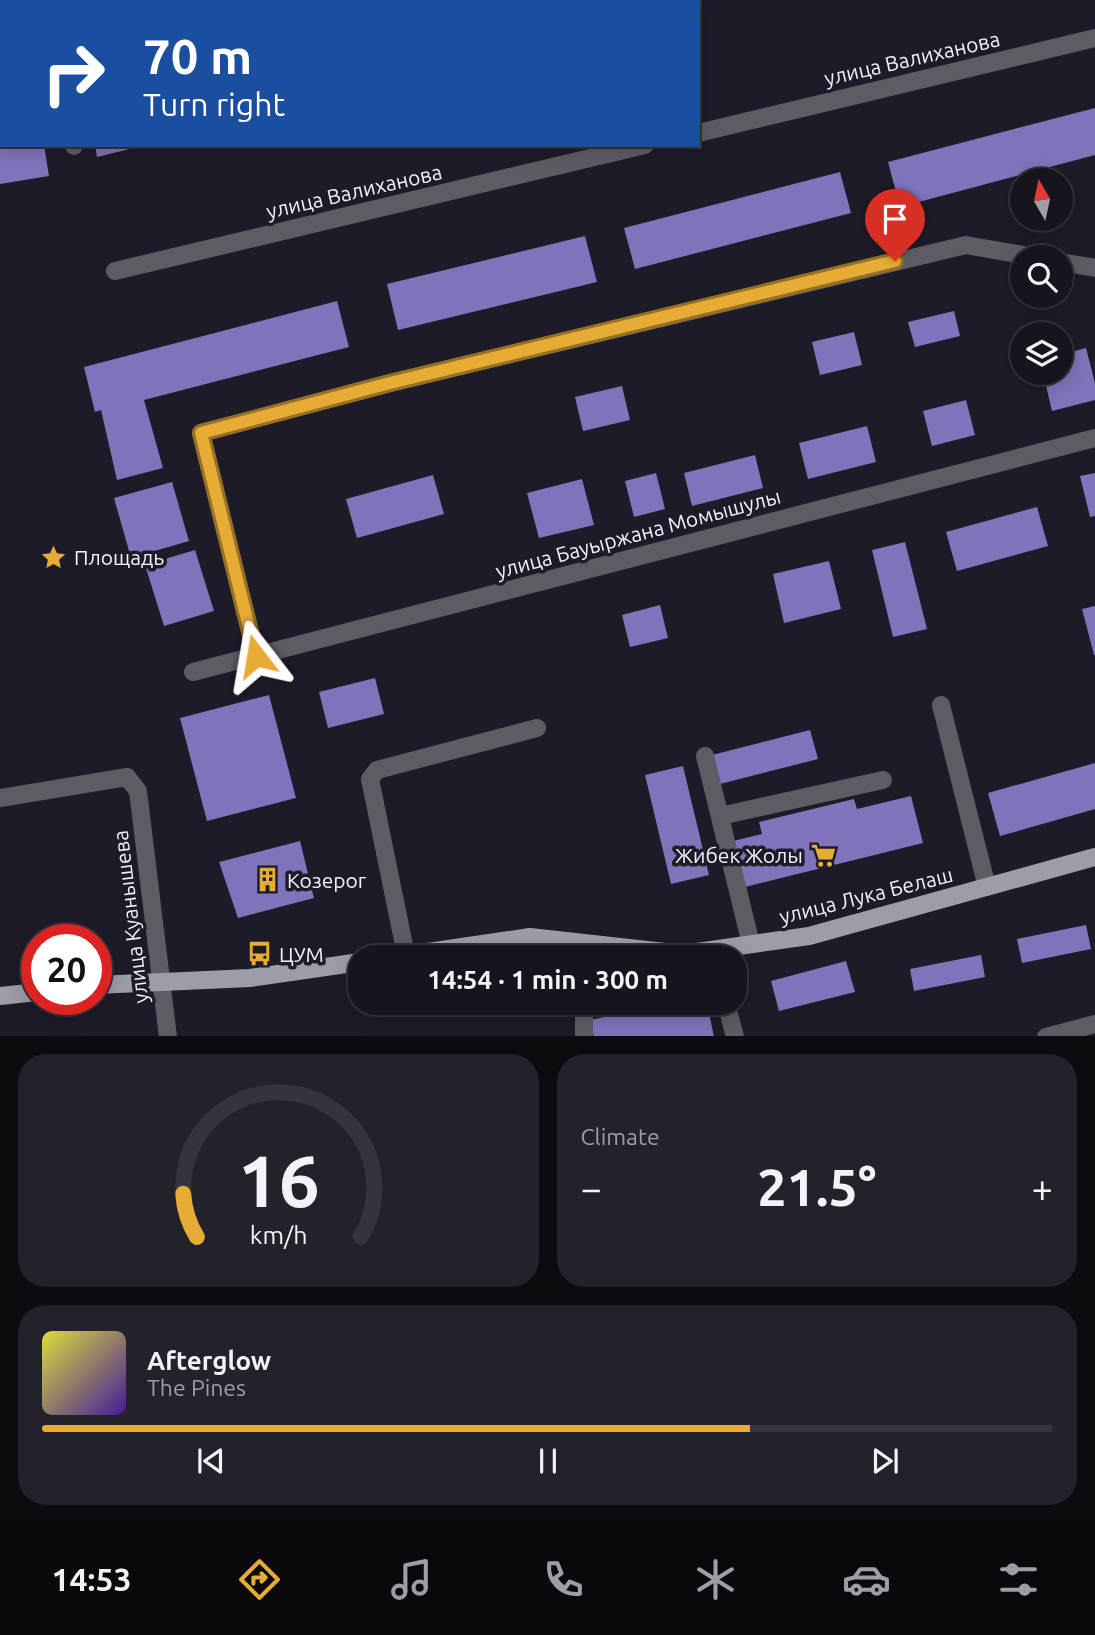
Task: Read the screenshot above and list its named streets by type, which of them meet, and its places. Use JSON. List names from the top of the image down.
{
  "streets": {
    "main road": ["улица Лука Белаш"],
    "street": ["улица Валиханова", "улица Бауыржана Момышулы", "улица Куанышева"]
  },
  "places": {
    "place": ["Площадь"],
    "supermarket": ["Жибек Жолы"],
    "building": ["Козерог"],
    "bus stop": ["ЦУМ"]
  },
  "north": "top",
  "page": {
    "turn": ["70 m", "Turn right"],
    "limit": "20",
    "trip": "14:54 · 1 min · 300 m",
    "tile": "Climate",
    "heat": ["−", "21.5°", "+"],
    "song": ["Afterglow", "The Pines"],
    "tabs": "14:53",
    "gauge": ["16", "km/h"]
  }
}
